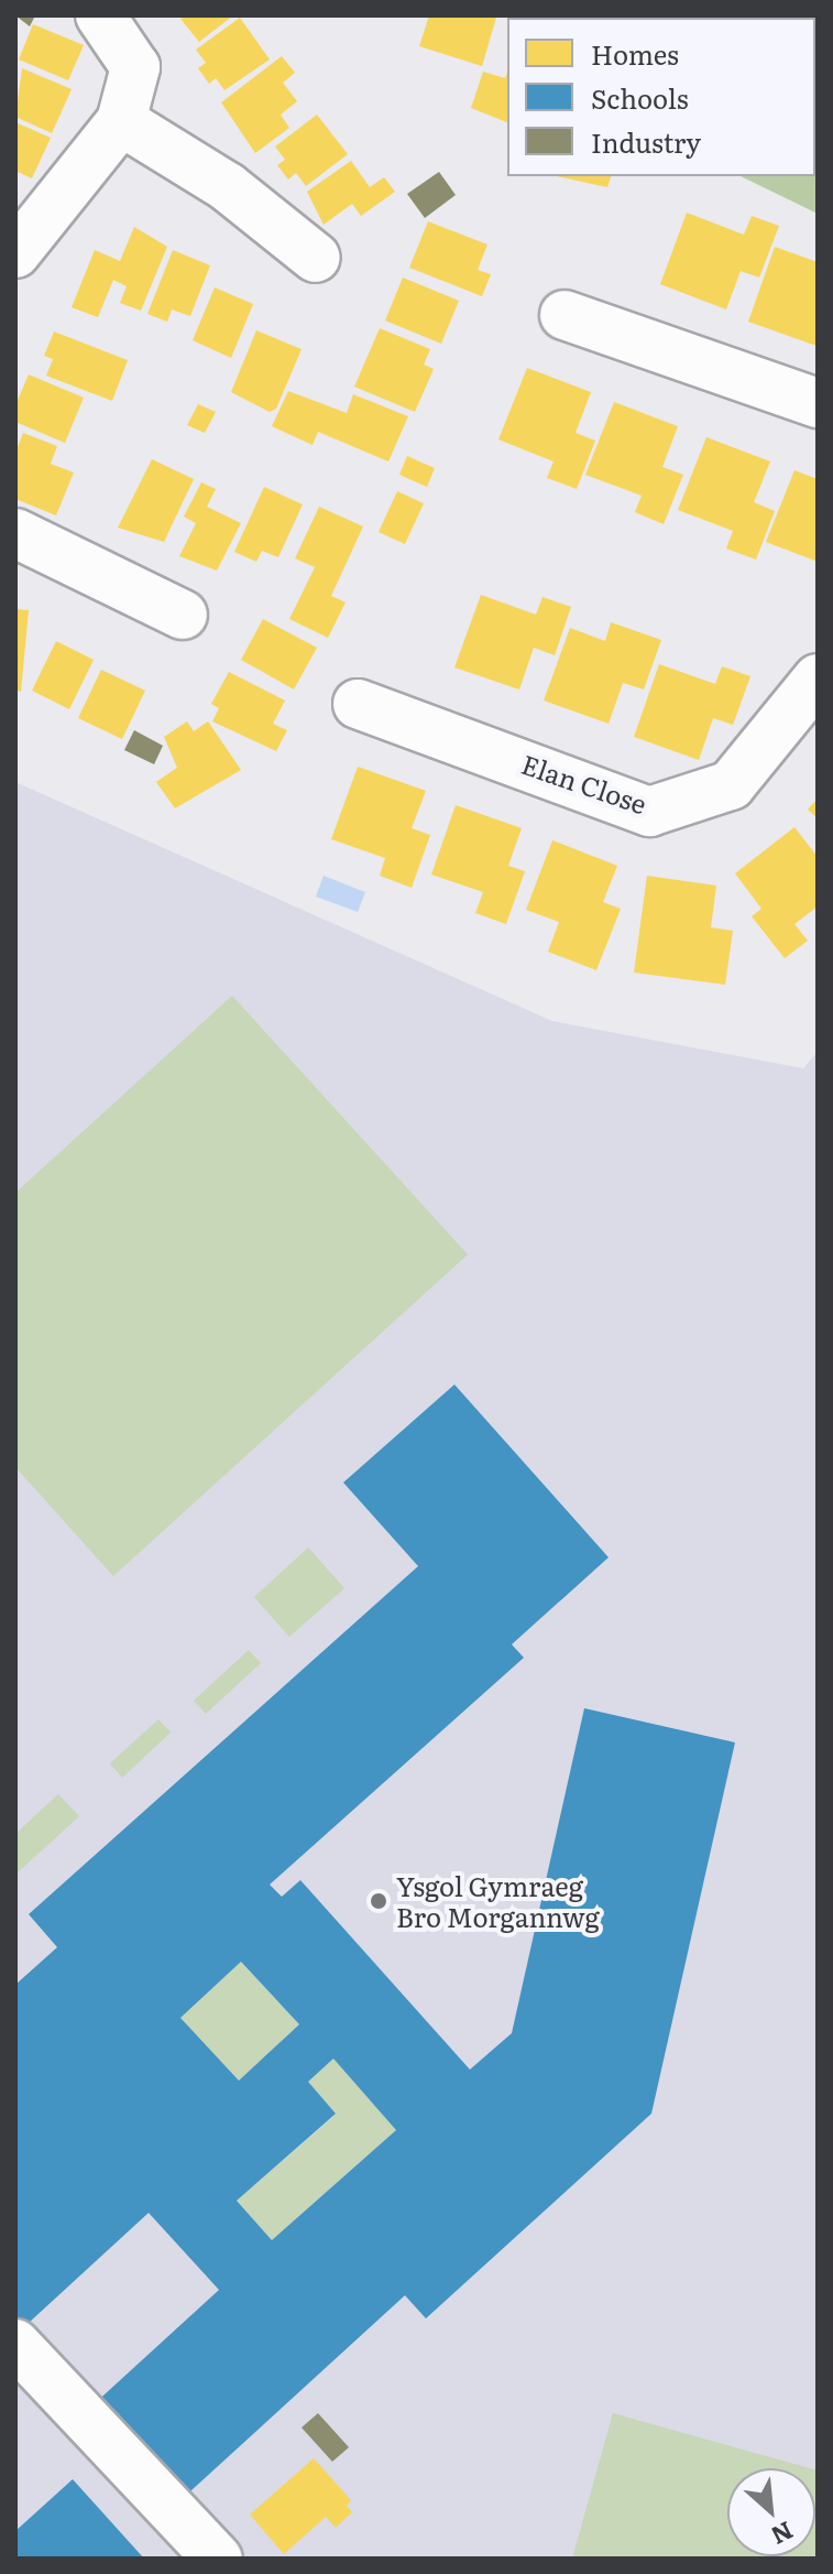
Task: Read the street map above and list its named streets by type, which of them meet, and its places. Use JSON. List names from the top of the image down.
{
  "streets": {
    "street": ["Elan Close"]
  },
  "places": ["Ysgol Gymraeg Bro Morgannwg"],
  "legend": ["Homes", "Schools", "Industry"],
  "north": "bottom right"
}
